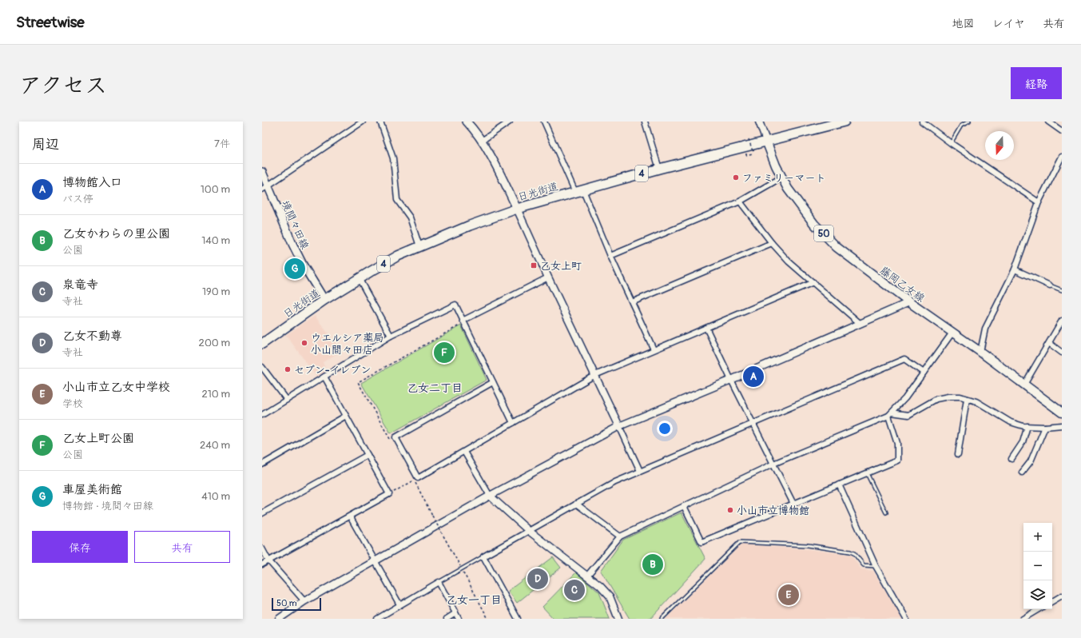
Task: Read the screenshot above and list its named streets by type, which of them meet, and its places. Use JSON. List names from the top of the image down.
{
  "streets": {
    "highway": ["4", "日光街道"],
    "main road": ["境間々田線", "50", "藤岡乙女線"]
  },
  "crossings": [
    ["日光街道", "境間々田線"],
    ["日光街道", "藤岡乙女線"]
  ],
  "districts": ["乙女二丁目", "乙女一丁目"],
  "places": {
    "other": [
      "ファミリーマート",
      "ウエルシア薬局 小山間々田店",
      "セブン-イレブン",
      "小山市立博物館"
    ],
    "transit": ["乙女上町"]
  },
  "scale_bar": "50 m",
  "north": "bottom",
  "page": {
    "header": "Streetwise",
    "nav": ["地図", "レイヤ", "共有"],
    "title": "アクセス",
    "buttons": [
      "経路",
      ["保存", "共有"]
    ],
    "heading": ["周辺", "7件"],
    "list": [
      {
        "mark": "A",
        "name": "博物館入口",
        "note": "バス停",
        "value": "100 m"
      },
      {
        "mark": "B",
        "name": "乙女かわらの里公園",
        "note": "公園",
        "value": "140 m"
      },
      {
        "mark": "C",
        "name": "泉竜寺",
        "note": "寺社",
        "value": "190 m"
      },
      {
        "mark": "D",
        "name": "乙女不動尊",
        "note": "寺社",
        "value": "200 m"
      },
      {
        "mark": "E",
        "name": "小山市立乙女中学校",
        "note": "学校",
        "value": "210 m"
      },
      {
        "mark": "F",
        "name": "乙女上町公園",
        "note": "公園",
        "value": "240 m"
      },
      {
        "mark": "G",
        "name": "車屋美術館",
        "note": "博物館 · 境間々田線",
        "value": "410 m"
      }
    ],
    "pins": [
      "G",
      "F",
      "A",
      "B",
      "D",
      "C",
      "E"
    ],
    "map_buttons": ["+", "−"],
    "scale": "50 m"
  }
}
